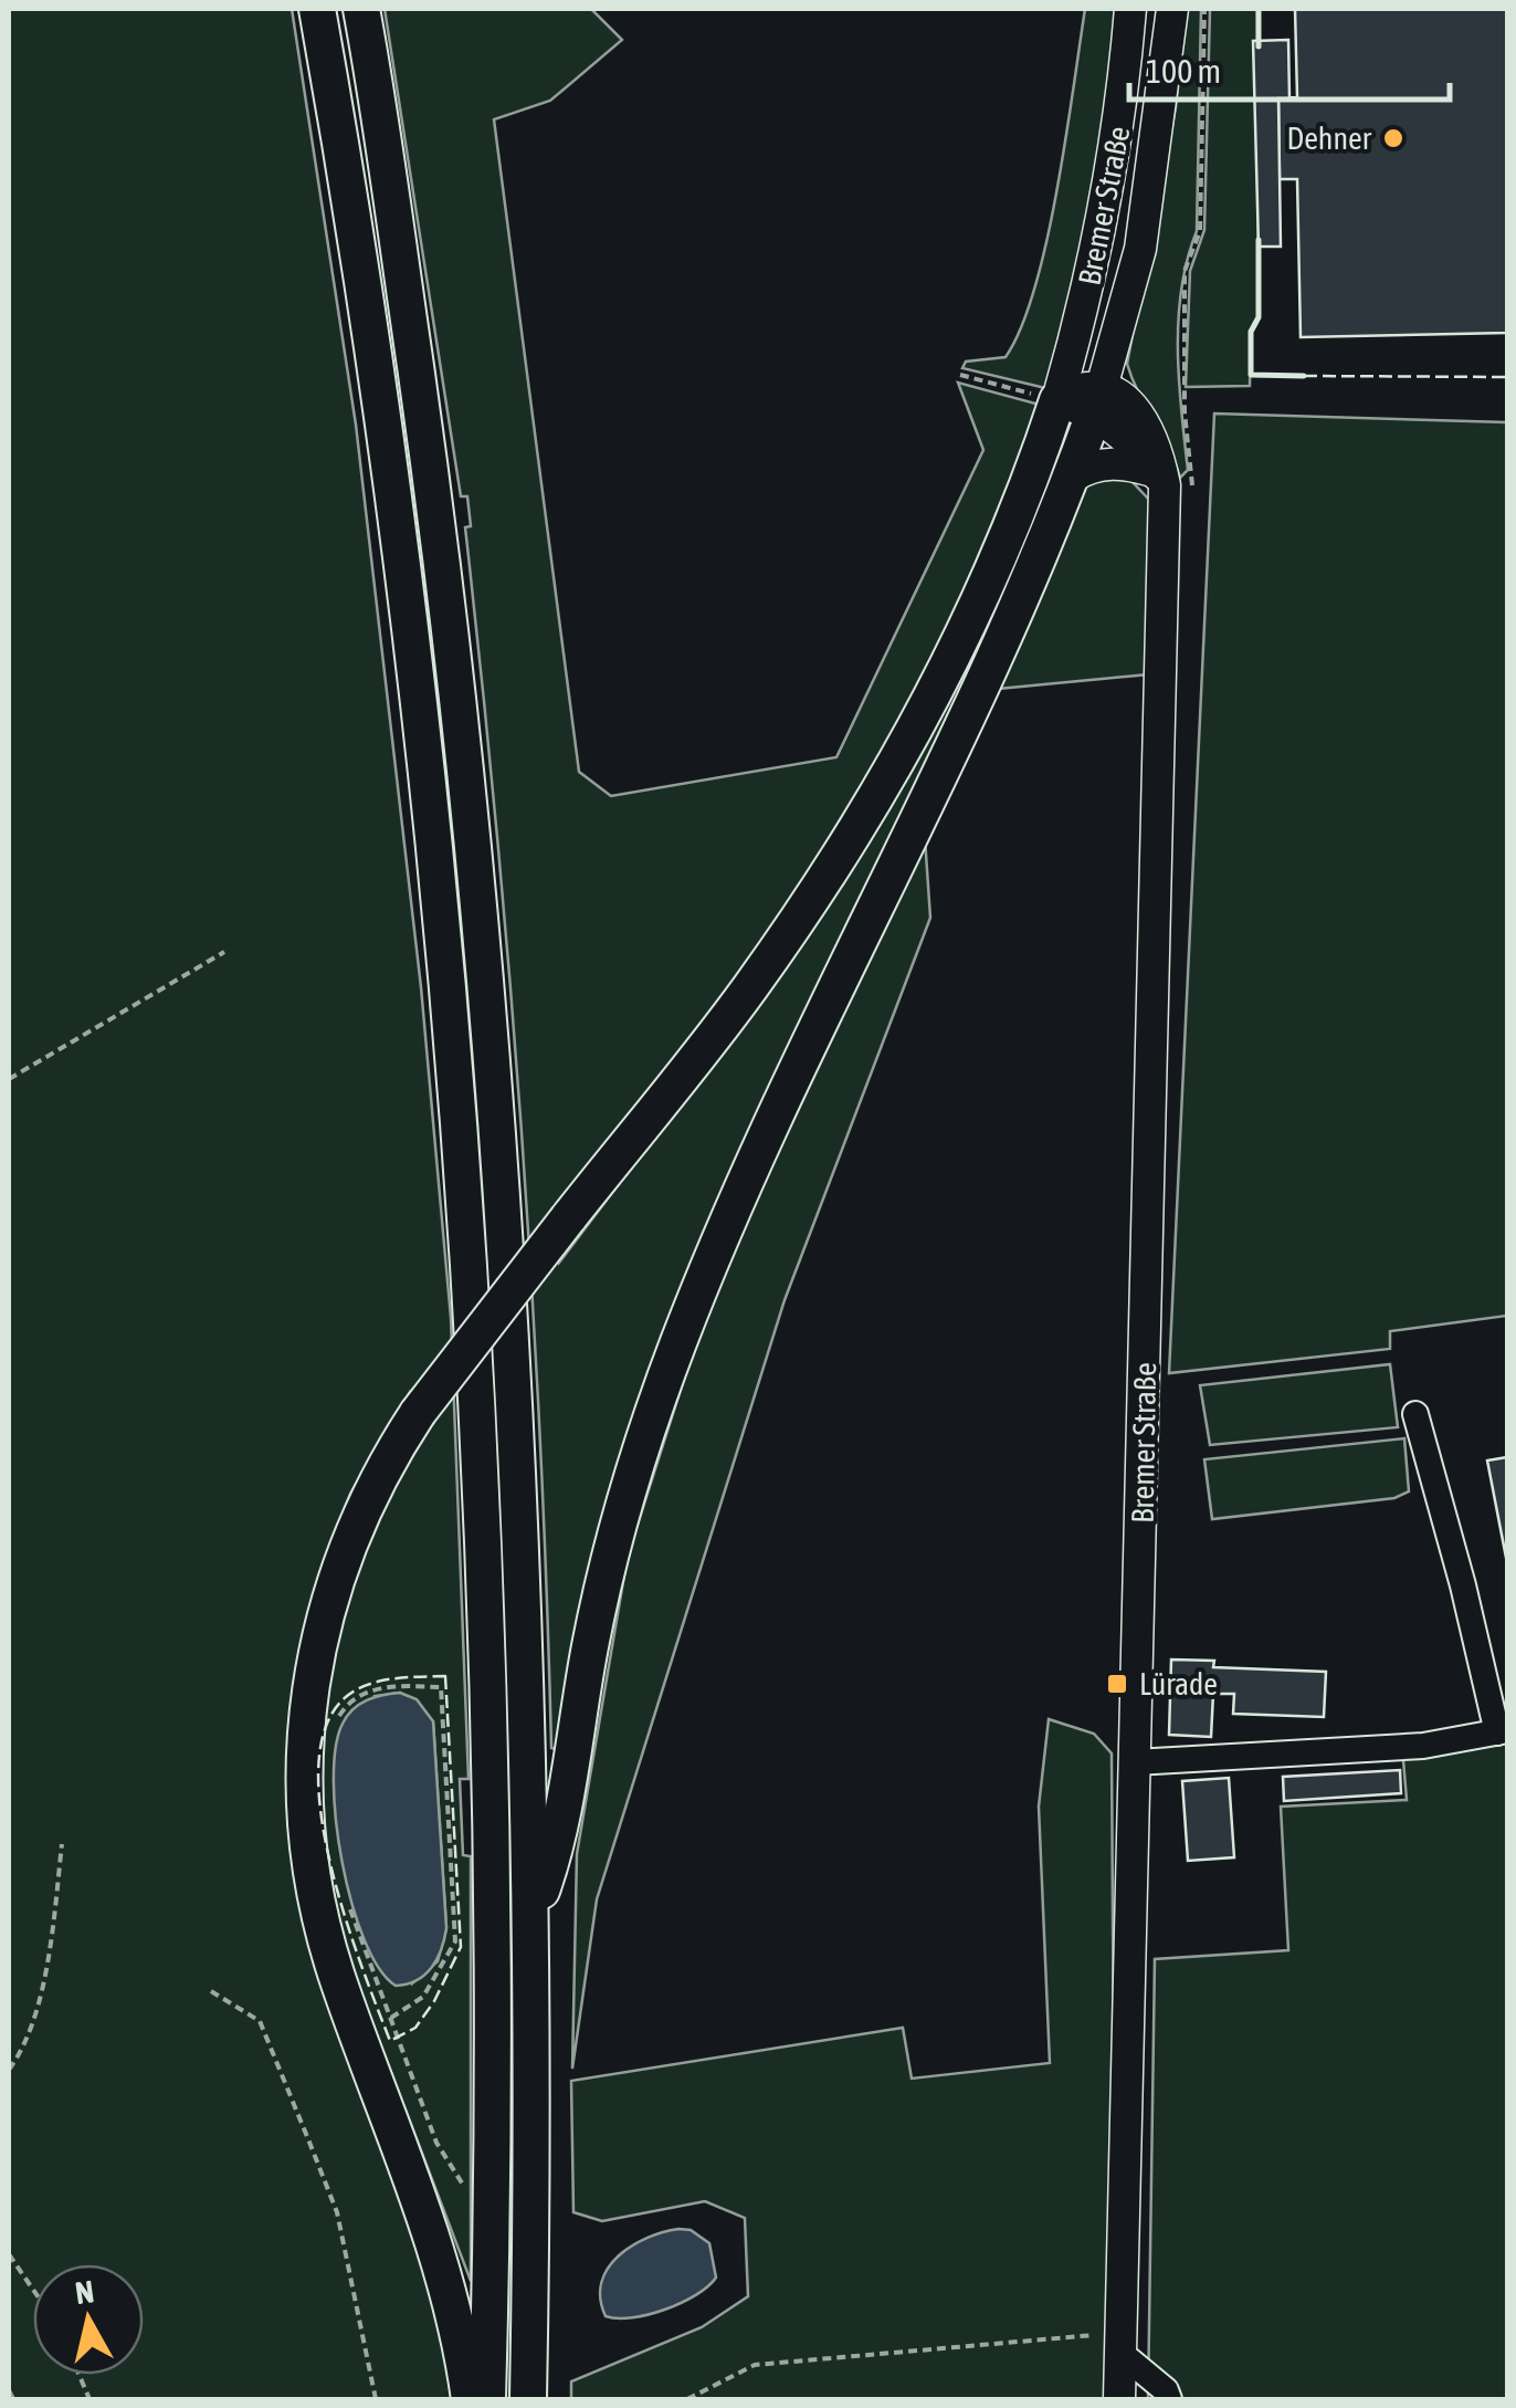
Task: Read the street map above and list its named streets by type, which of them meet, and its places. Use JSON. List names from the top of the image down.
{
  "streets": {
    "main road": ["Bremer Straße"]
  },
  "places": {
    "other": ["Dehner"],
    "transit": ["Lürade"]
  },
  "scale_bar": "100 m",
  "north": "top"
}
